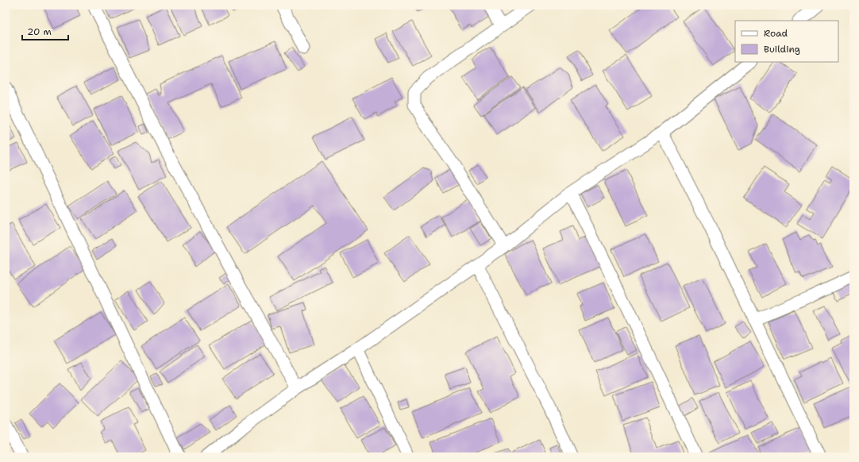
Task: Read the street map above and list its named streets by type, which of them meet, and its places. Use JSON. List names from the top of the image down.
{
  "legend": ["Road", "Building"],
  "scale_bar": "20 m"
}
